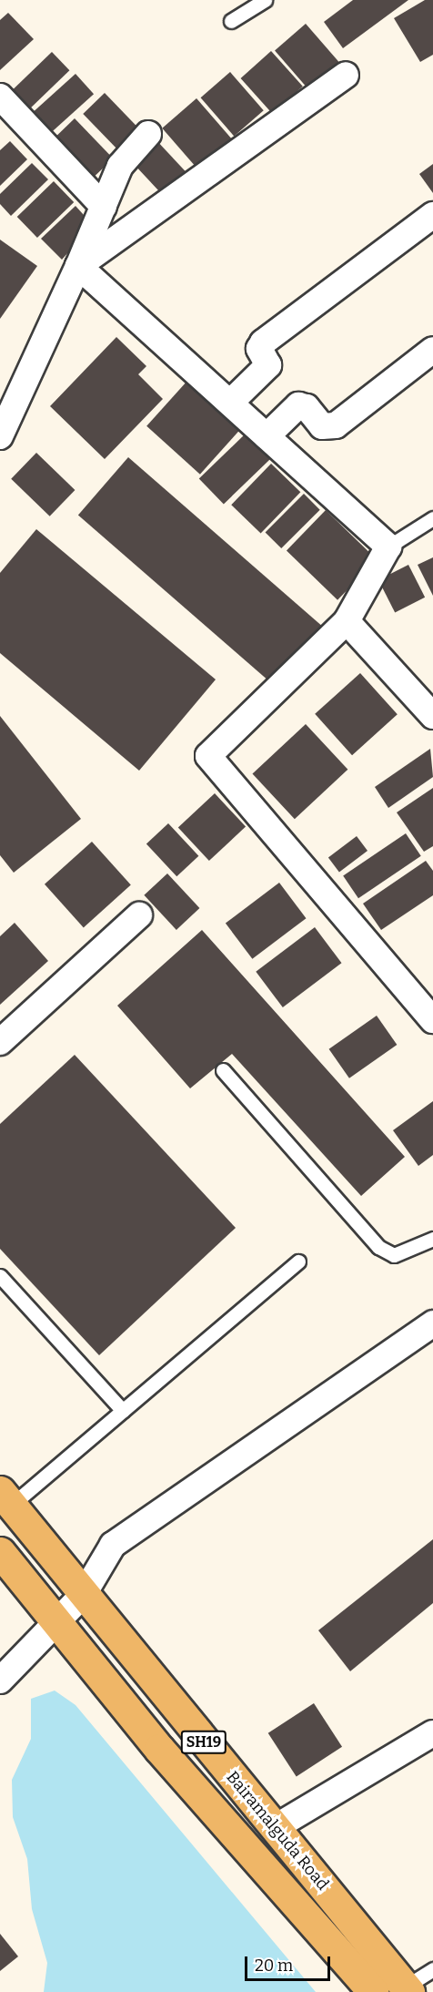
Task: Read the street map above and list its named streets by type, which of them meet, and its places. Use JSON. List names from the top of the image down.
{
  "streets": {
    "main road": ["SH19", "Bairamalguda Road"]
  },
  "scale_bar": "20 m"
}
